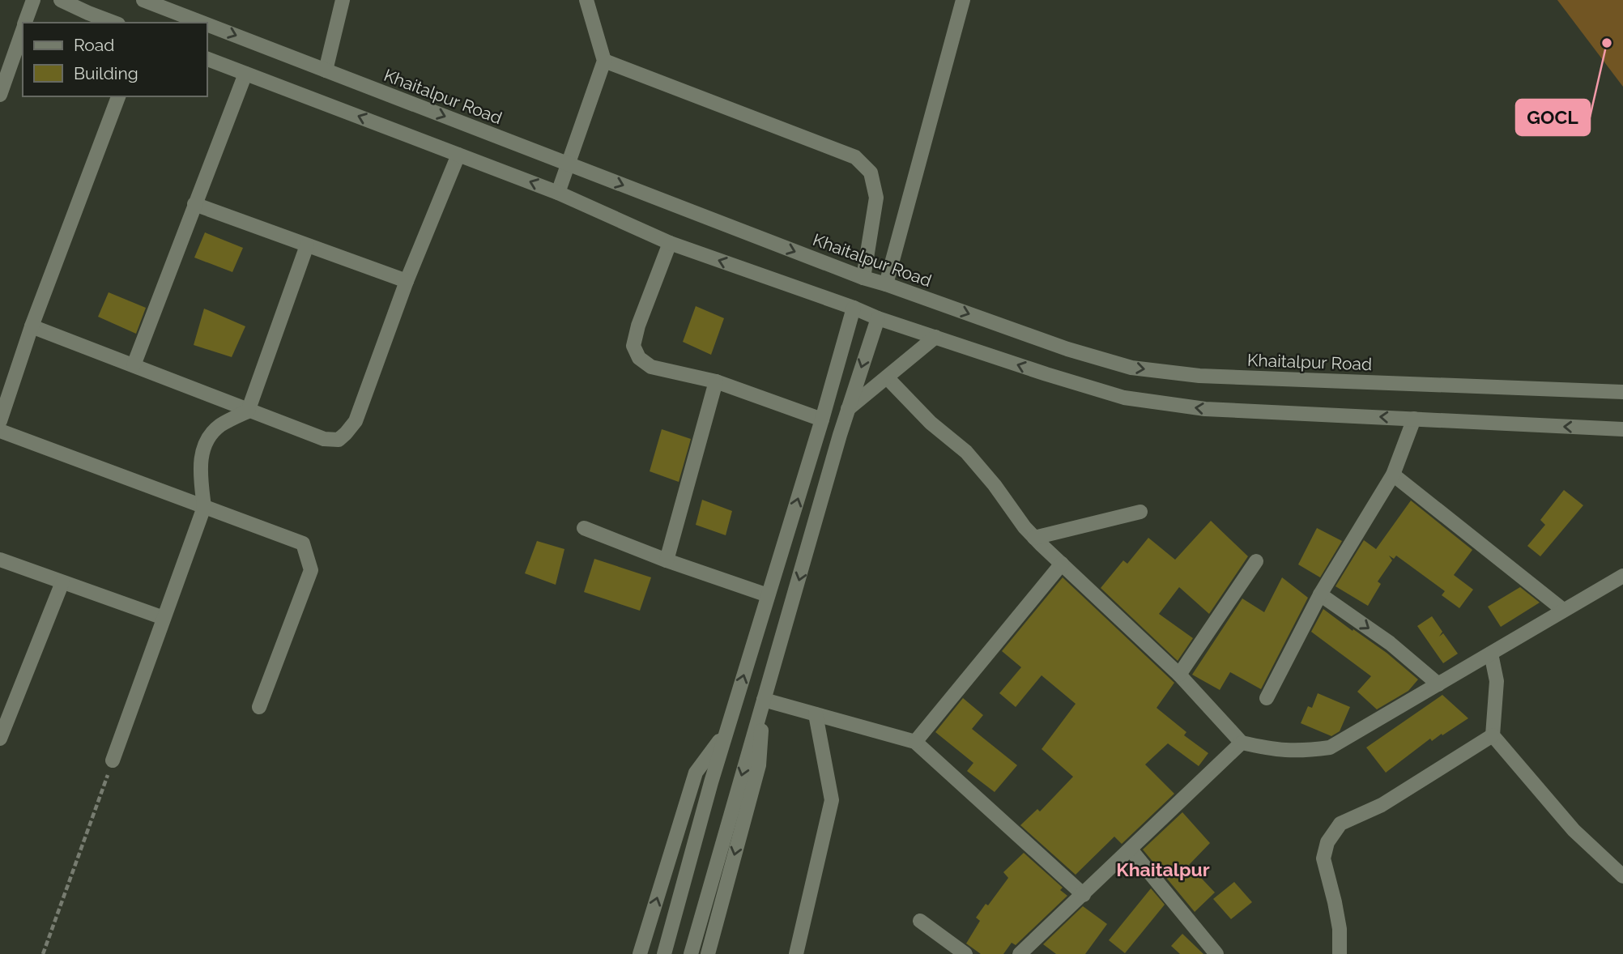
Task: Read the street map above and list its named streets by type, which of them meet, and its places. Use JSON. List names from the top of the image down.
{
  "streets": {
    "street": ["Khaitalpur Road"]
  },
  "districts": ["Khaitalpur"],
  "places": ["GOCL"],
  "legend": ["Road", "Building"]
}
